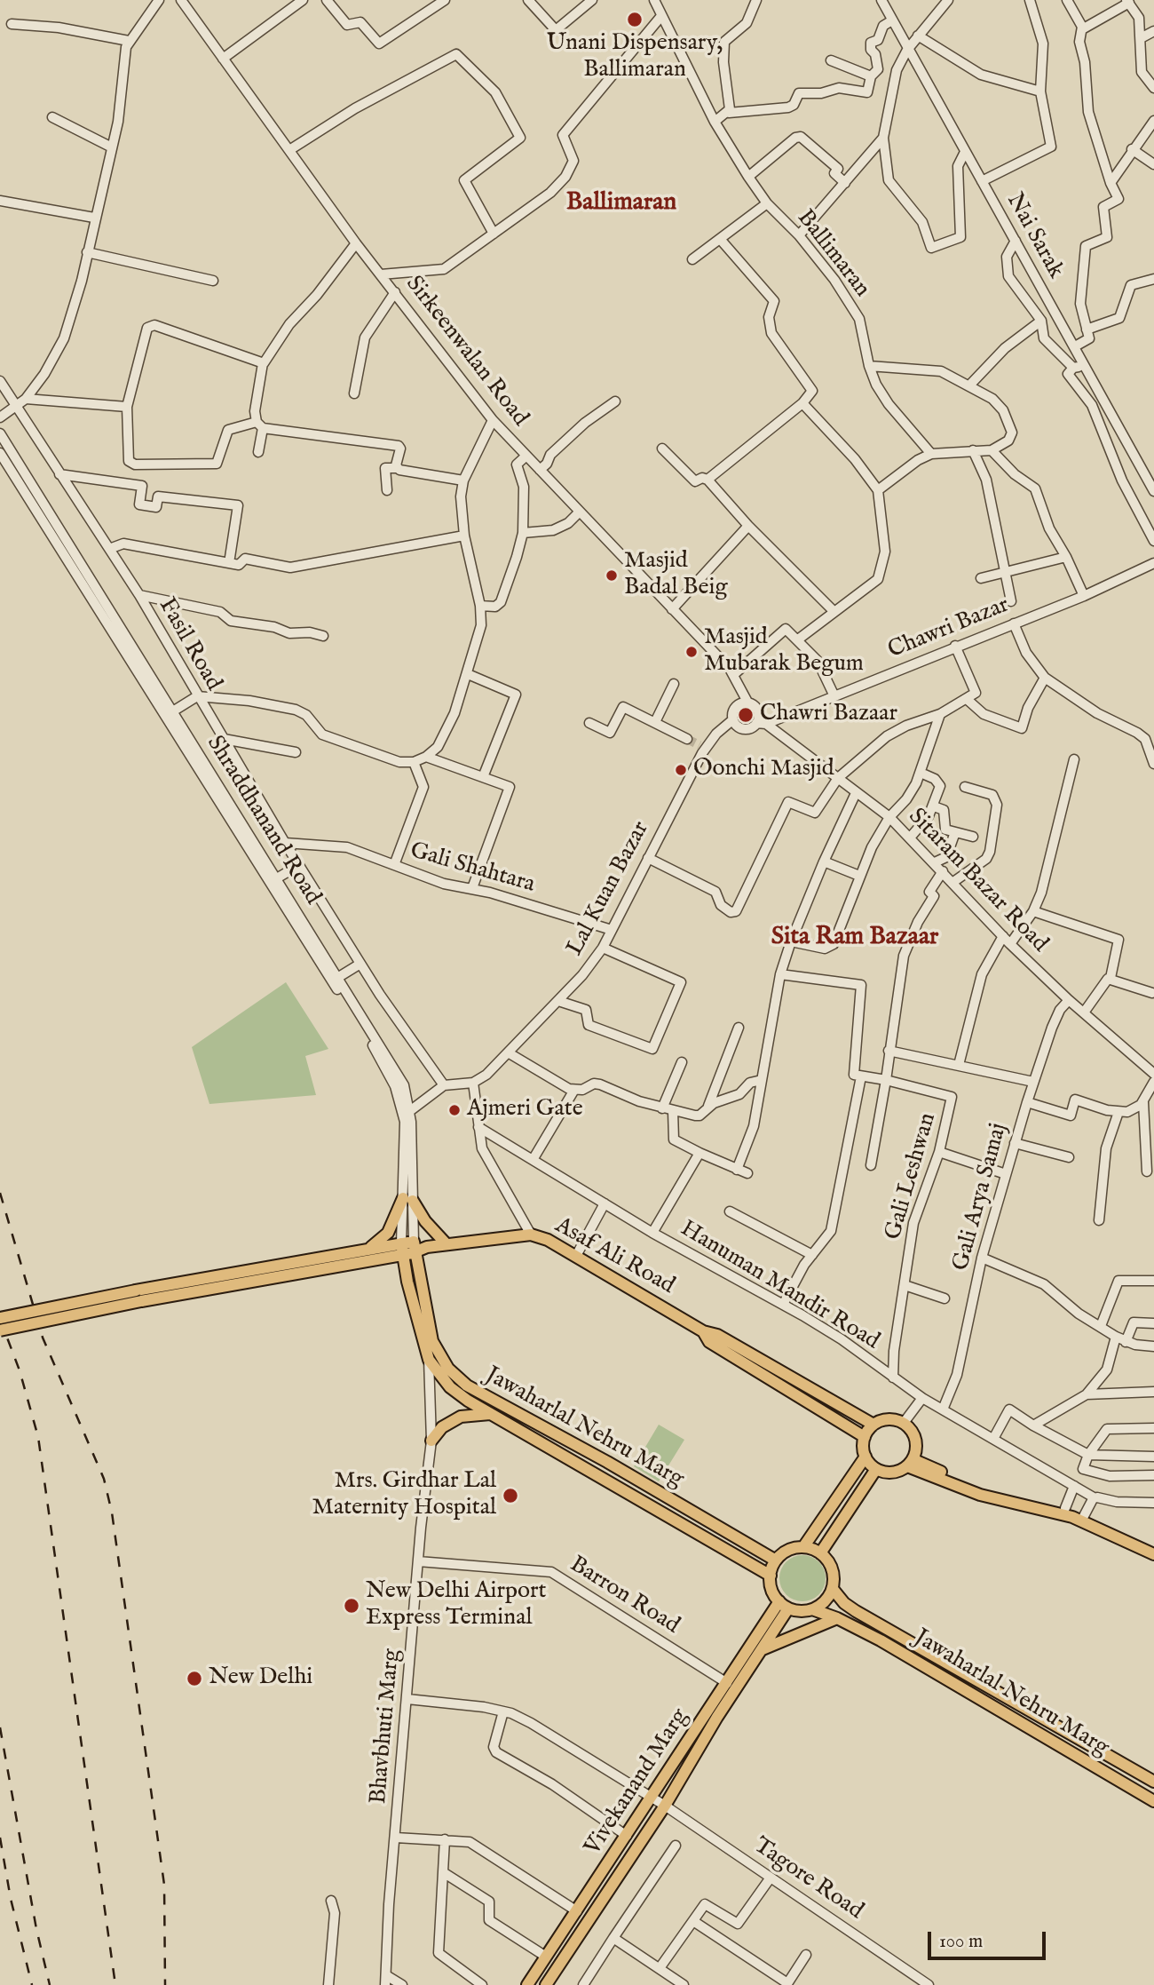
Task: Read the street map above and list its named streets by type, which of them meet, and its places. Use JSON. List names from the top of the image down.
{
  "streets": {
    "main road": ["Asaf Ali Road", "Jawaharlal Nehru Marg", "Vivekanand Marg"],
    "street": [
      "Nai Sarak",
      "Ballimaran",
      "Sirkeenwalan Road",
      "Chawri Bazar",
      "Fasil Road",
      "Shraddhanand Road",
      "Gali Shahtara",
      "Sitaram Bazar Road",
      "Lal Kuan Bazar",
      "Gali Leshwan",
      "Gali Arya Samaj",
      "Hanuman Mandir Road",
      "Barron Road",
      "Bhavbhuti Marg",
      "Tagore Road"
    ]
  },
  "crossings": [
    ["Sirkeenwalan Road", "Chawri Bazar"],
    ["Sirkeenwalan Road", "Sitaram Bazar Road"],
    ["Sirkeenwalan Road", "Lal Kuan Bazar"],
    ["Chawri Bazar", "Sitaram Bazar Road"],
    ["Chawri Bazar", "Lal Kuan Bazar"],
    ["Fasil Road", "Gali Shahtara"],
    ["Shraddhanand Road", "Asaf Ali Road"],
    ["Shraddhanand Road", "Jawaharlal Nehru Marg"],
    ["Gali Shahtara", "Lal Kuan Bazar"],
    ["Sitaram Bazar Road", "Lal Kuan Bazar"],
    ["Sitaram Bazar Road", "Gali Arya Samaj"],
    ["Gali Leshwan", "Hanuman Mandir Road"],
    ["Gali Arya Samaj", "Hanuman Mandir Road"],
    ["Asaf Ali Road", "Jawaharlal Nehru Marg"],
    ["Jawaharlal Nehru Marg", "Bhavbhuti Marg"],
    ["Jawaharlal Nehru Marg", "Vivekanand Marg"],
    ["Barron Road", "Bhavbhuti Marg"],
    ["Barron Road", "Vivekanand Marg"],
    ["Bhavbhuti Marg", "Tagore Road"],
    ["Vivekanand Marg", "Tagore Road"]
  ],
  "districts": ["Ballimaran", "Sita Ram Bazaar"],
  "places": [
    "Unani Dispensary, Ballimaran",
    "Masjid Badal Beig",
    "Masjid Mubarak Begum",
    "Chawri Bazaar",
    "Oonchi Masjid",
    "Ajmeri Gate",
    "Mrs. Girdhar Lal Maternity Hospital",
    "New Delhi Airport Express Terminal",
    "New Delhi"
  ],
  "scale_bar": "100 m"
}
